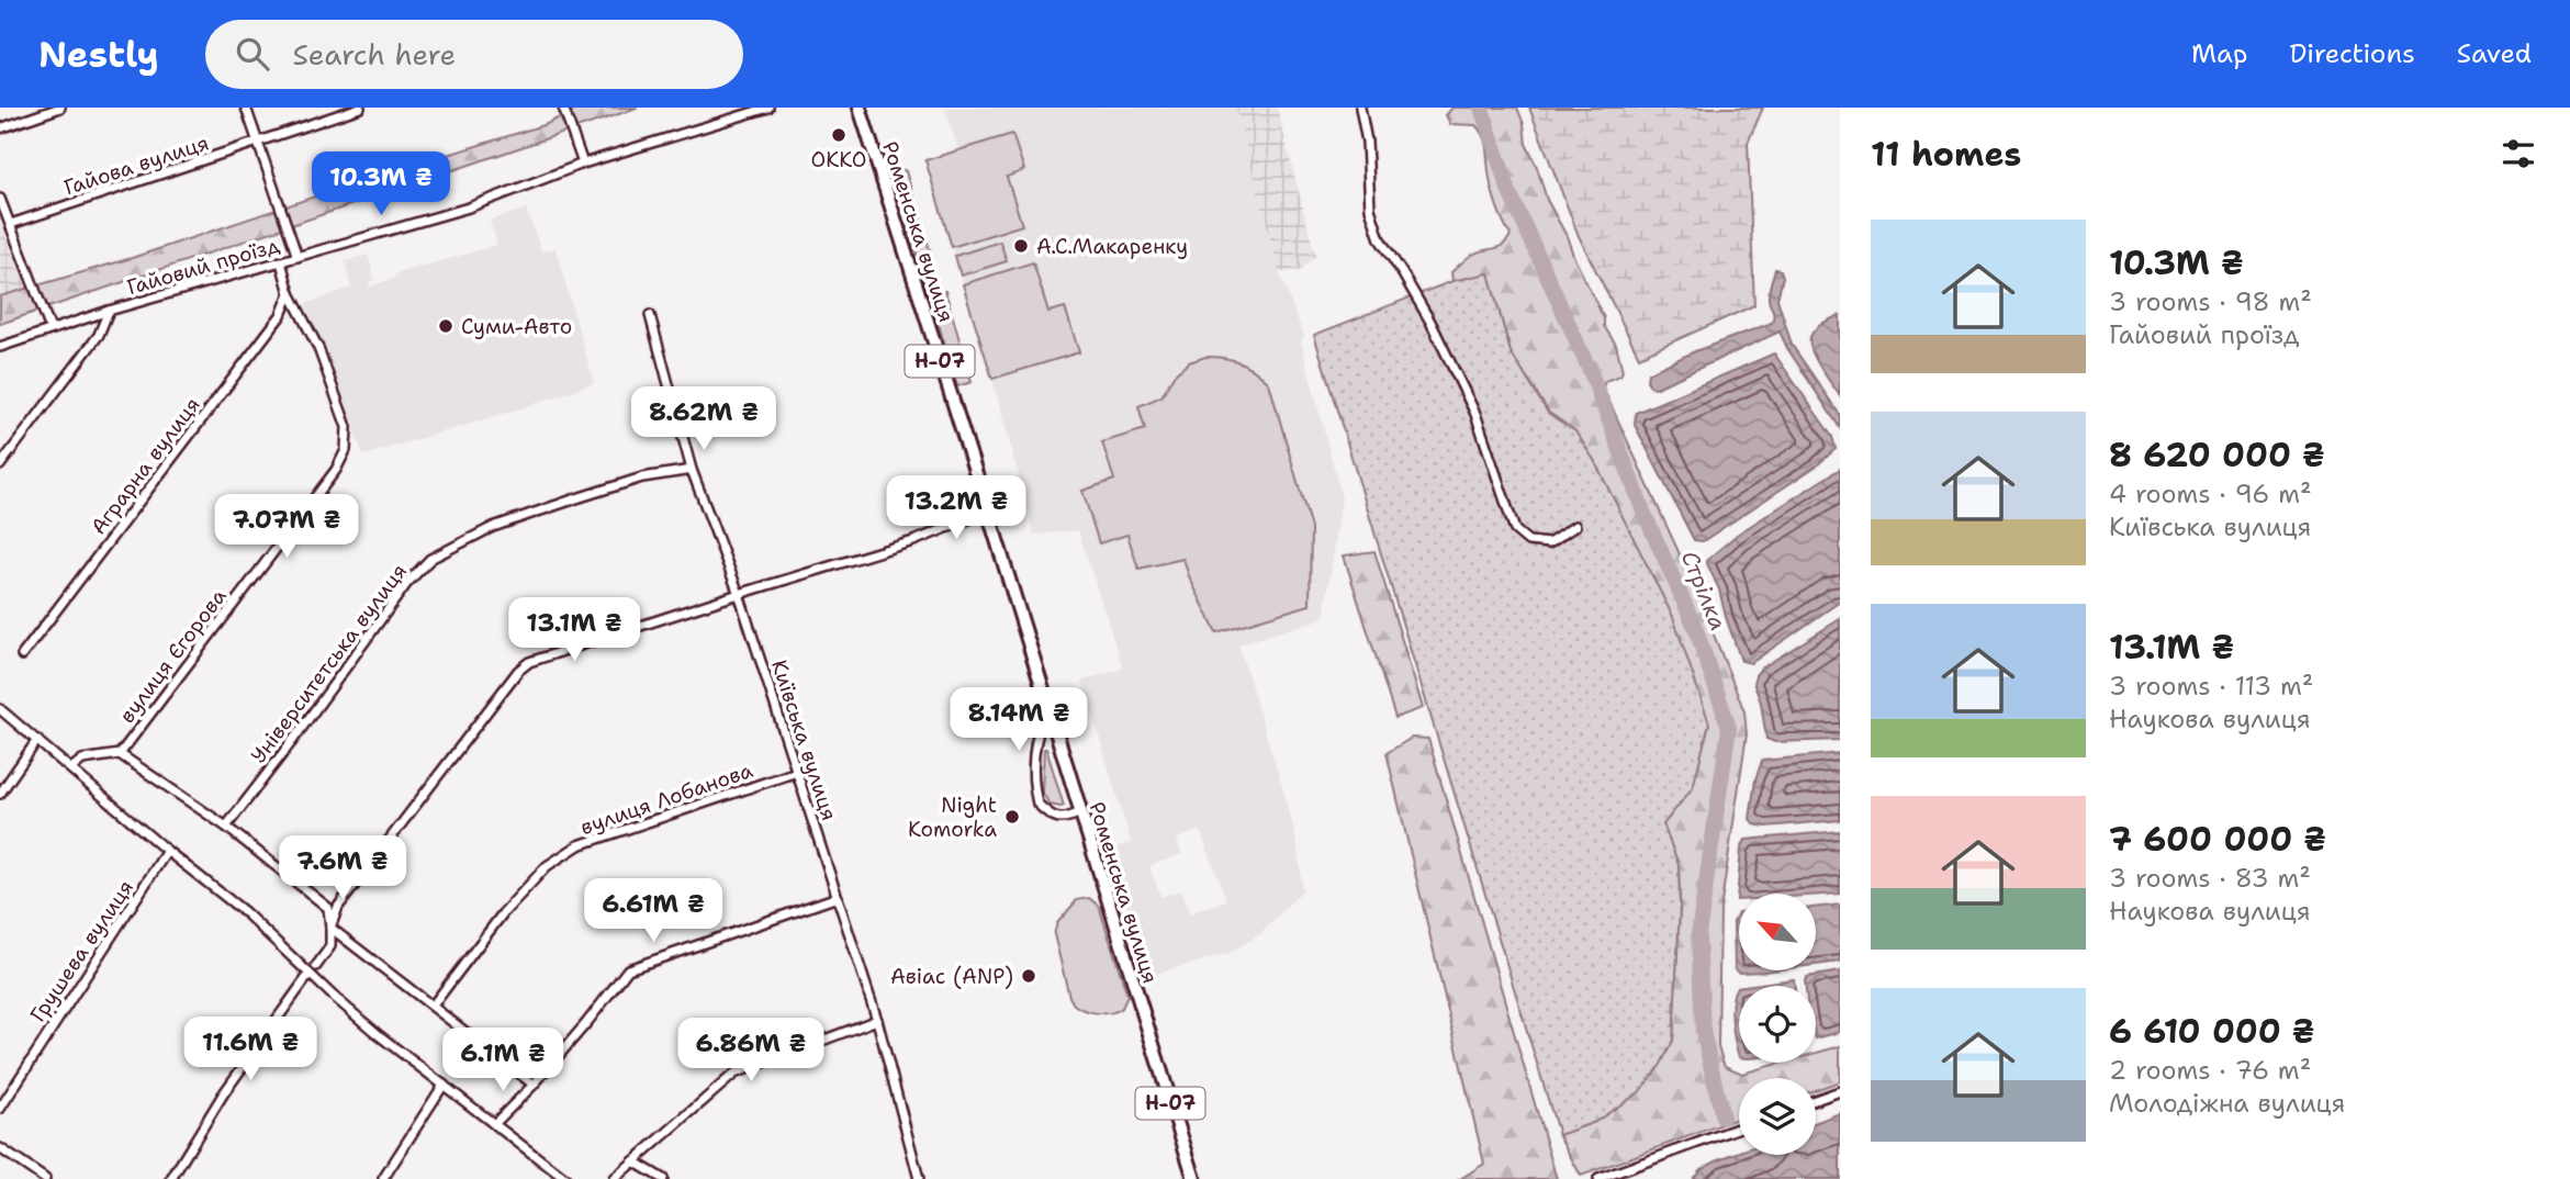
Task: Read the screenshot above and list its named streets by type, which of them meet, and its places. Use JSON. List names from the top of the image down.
{
  "streets": {
    "main road": ["Роменська вулиця", "Н-07"],
    "street": [
      "Гайова вулиця",
      "Гайовий проїзд",
      "Аграрна вулиця",
      "вулиця Єгорова",
      "Університетська вулиця",
      "Київська вулиця",
      "вулиця Лобанова",
      "Грушева вулиця"
    ]
  },
  "crossings": [
    ["Гайовий проїзд", "вулиця Єгорова"],
    ["Аграрна вулиця", "вулиця Єгорова"],
    ["Університетська вулиця", "Київська вулиця"],
    ["Київська вулиця", "вулиця Лобанова"]
  ],
  "water": ["Стрілка"],
  "places": [
    "ОККО",
    "А.С.Макаренку",
    "Суми-Авто",
    "Night Komorka",
    "Авіас (ANP)"
  ],
  "north": "top left",
  "page": {
    "header": "Nestly",
    "search": "Search here",
    "nav": ["Map", "Directions", "Saved"],
    "heading": "11 homes",
    "price": [
      "10.3M ₴",
      "8.62M ₴",
      "13.2M ₴",
      "7.07M ₴",
      "13.1M ₴",
      "8.14M ₴",
      "7.6M ₴",
      "6.61M ₴",
      "11.6M ₴",
      "6.86M ₴",
      "6.1M ₴"
    ],
    "list": [
      {
        "name": "10.3M ₴",
        "note": "3 rooms · 98 m² · Гайовий проїзд"
      },
      {
        "name": "8 620 000 ₴",
        "note": "4 rooms · 96 m² · Київська вулиця"
      },
      {
        "name": "13.1M ₴",
        "note": "3 rooms · 113 m² · Наукова вулиця"
      },
      {
        "name": "7 600 000 ₴",
        "note": "3 rooms · 83 m² · Наукова вулиця"
      },
      {
        "name": "6 610 000 ₴",
        "note": "2 rooms · 76 m² · Молодіжна вулиця"
      }
    ]
  }
}
